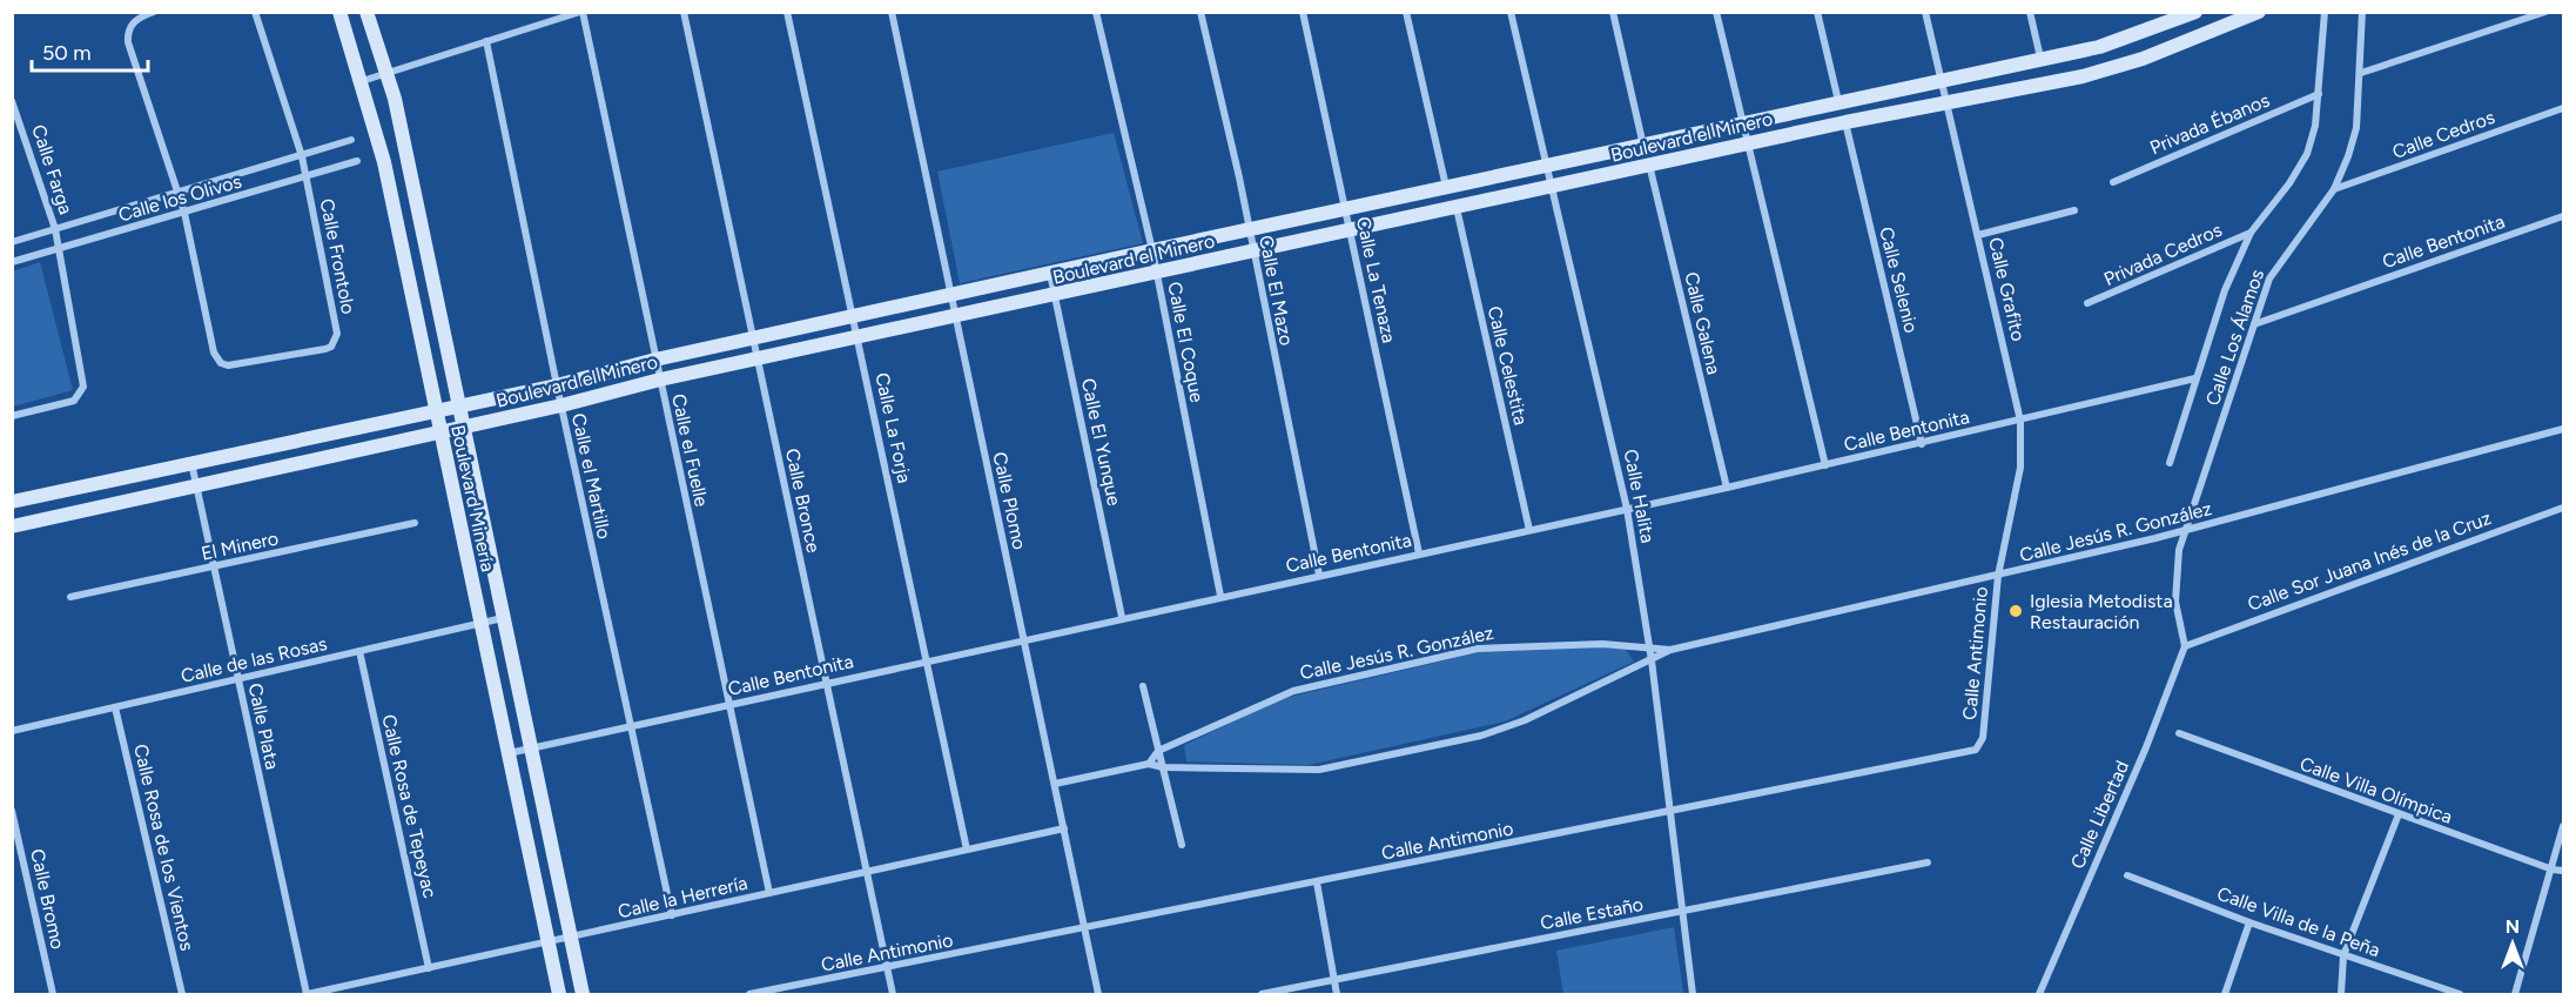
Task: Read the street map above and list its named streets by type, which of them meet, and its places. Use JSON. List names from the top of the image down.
{
  "streets": {
    "street": [
      "Privada Ébanos",
      "Calle Cedros",
      "Boulevard el Minero",
      "Calle Farga",
      "Calle los Olivos",
      "Calle Bentonita",
      "Privada Cedros",
      "Calle Frontolo",
      "Calle La Tenaza",
      "Calle Selenio",
      "Calle Grafito",
      "Calle El Mazo",
      "Calle Galena",
      "Calle Los Álamos",
      "Calle El Coque",
      "Calle Celestita",
      "Calle La Forja",
      "Calle El Yunque",
      "Calle el Fuelle",
      "Calle el Martillo",
      "Calle Halita",
      "Boulevard Minería",
      "Calle Bronce",
      "Calle Plomo",
      "Calle Jesús R. González",
      "El Minero",
      "Calle Sor Juana Inés de la Cruz",
      "Calle Antimonio",
      "Calle de las Rosas",
      "Calle Plata",
      "Calle Villa Olímpica",
      "Calle Rosa de Tepeyac",
      "Calle Libertad",
      "Calle Rosa de los Vientos",
      "Calle la Herrería",
      "Calle Bromo",
      "Calle Estaño",
      "Calle Villa de la Peña"
    ]
  },
  "crossings": [
    ["Privada Ébanos", "Calle Los Álamos"],
    ["Calle Cedros", "Calle Los Álamos"],
    ["Boulevard el Minero", "Calle La Tenaza"],
    ["Boulevard el Minero", "Calle Selenio"],
    ["Boulevard el Minero", "Calle Grafito"],
    ["Boulevard el Minero", "Calle El Mazo"],
    ["Boulevard el Minero", "Calle Galena"],
    ["Boulevard el Minero", "Calle El Coque"],
    ["Boulevard el Minero", "Calle Celestita"],
    ["Boulevard el Minero", "Calle La Forja"],
    ["Boulevard el Minero", "Calle El Yunque"],
    ["Boulevard el Minero", "Calle el Fuelle"],
    ["Boulevard el Minero", "Calle el Martillo"],
    ["Boulevard el Minero", "Calle Halita"],
    ["Boulevard el Minero", "Boulevard Minería"],
    ["Boulevard el Minero", "Calle Bronce"],
    ["Boulevard el Minero", "Calle Plomo"],
    ["Boulevard el Minero", "Calle Plata"],
    ["Calle Farga", "Calle los Olivos"],
    ["Calle los Olivos", "Calle Frontolo"],
    ["Calle Bentonita", "Calle La Tenaza"],
    ["Calle Bentonita", "Calle Selenio"],
    ["Calle Bentonita", "Calle Grafito"],
    ["Calle Bentonita", "Calle El Mazo"],
    ["Calle Bentonita", "Calle Galena"],
    ["Calle Bentonita", "Calle Los Álamos"],
    ["Calle Bentonita", "Calle El Coque"],
    ["Calle Bentonita", "Calle Celestita"],
    ["Calle Bentonita", "Calle La Forja"],
    ["Calle Bentonita", "Calle El Yunque"],
    ["Calle Bentonita", "Calle el Fuelle"],
    ["Calle Bentonita", "Calle el Martillo"],
    ["Calle Bentonita", "Calle Halita"],
    ["Calle Bentonita", "Boulevard Minería"],
    ["Calle Bentonita", "Calle Bronce"],
    ["Calle Bentonita", "Calle Plomo"],
    ["Privada Cedros", "Calle Los Álamos"],
    ["Calle Grafito", "Calle Jesús R. González"],
    ["Calle Grafito", "Calle Antimonio"],
    ["Calle Los Álamos", "Calle Jesús R. González"],
    ["Calle Los Álamos", "Calle Sor Juana Inés de la Cruz"],
    ["Calle Los Álamos", "Calle Libertad"],
    ["Calle La Forja", "Calle la Herrería"],
    ["Calle el Fuelle", "Calle la Herrería"],
    ["Calle el Martillo", "Calle la Herrería"],
    ["Calle Halita", "Calle Jesús R. González"],
    ["Calle Halita", "Calle Antimonio"],
    ["Calle Halita", "Calle Estaño"],
    ["Boulevard Minería", "Calle de las Rosas"],
    ["Boulevard Minería", "Calle la Herrería"],
    ["Calle Bronce", "Calle Antimonio"],
    ["Calle Bronce", "Calle la Herrería"],
    ["Calle Plomo", "Calle Jesús R. González"],
    ["Calle Plomo", "Calle Antimonio"],
    ["Calle Plomo", "Calle la Herrería"],
    ["Calle Jesús R. González", "Calle Antimonio"],
    ["El Minero", "Calle Plata"],
    ["Calle Sor Juana Inés de la Cruz", "Calle Libertad"],
    ["Calle de las Rosas", "Calle Plata"],
    ["Calle de las Rosas", "Calle Rosa de Tepeyac"],
    ["Calle de las Rosas", "Calle Rosa de los Vientos"],
    ["Calle Plata", "Calle la Herrería"],
    ["Calle Rosa de Tepeyac", "Calle la Herrería"]
  ],
  "places": ["Iglesia Metodista Restauración"],
  "scale_bar": "50 m",
  "north": "top"
}
